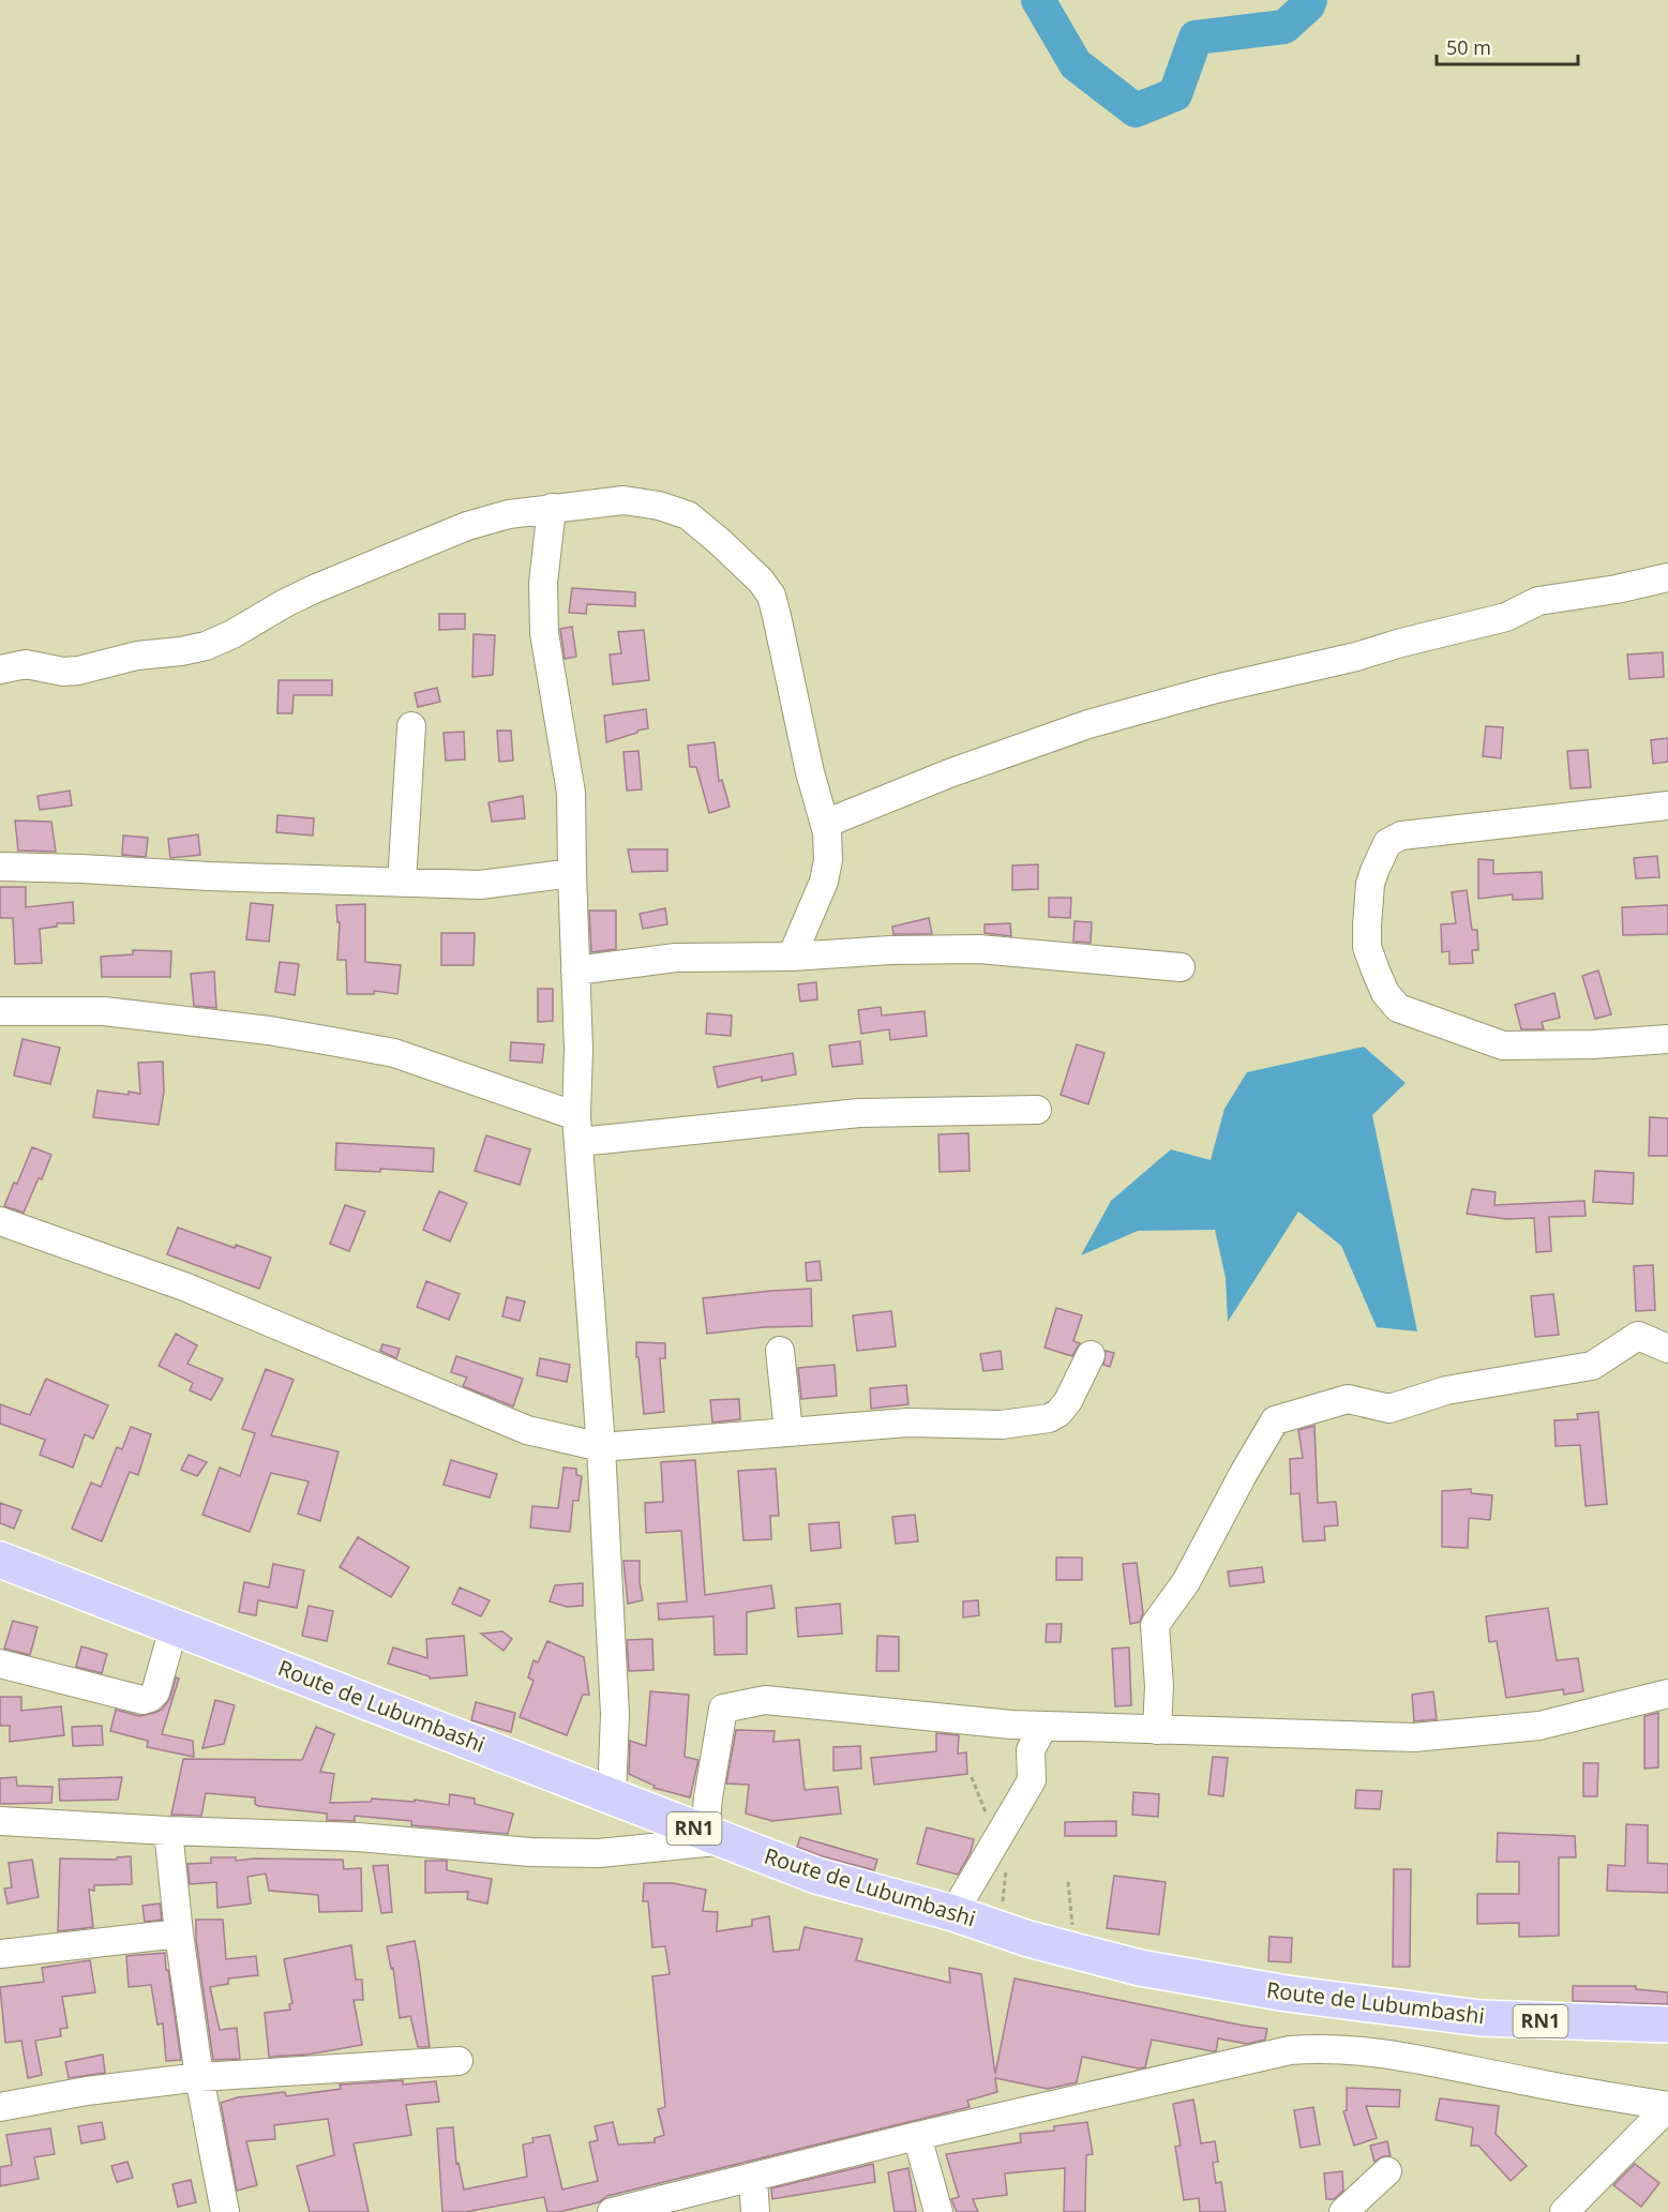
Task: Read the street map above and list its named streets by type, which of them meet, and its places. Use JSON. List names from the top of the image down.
{
  "streets": {
    "highway": ["Route de Lubumbashi", "RN1"]
  },
  "scale_bar": "50 m"
}
